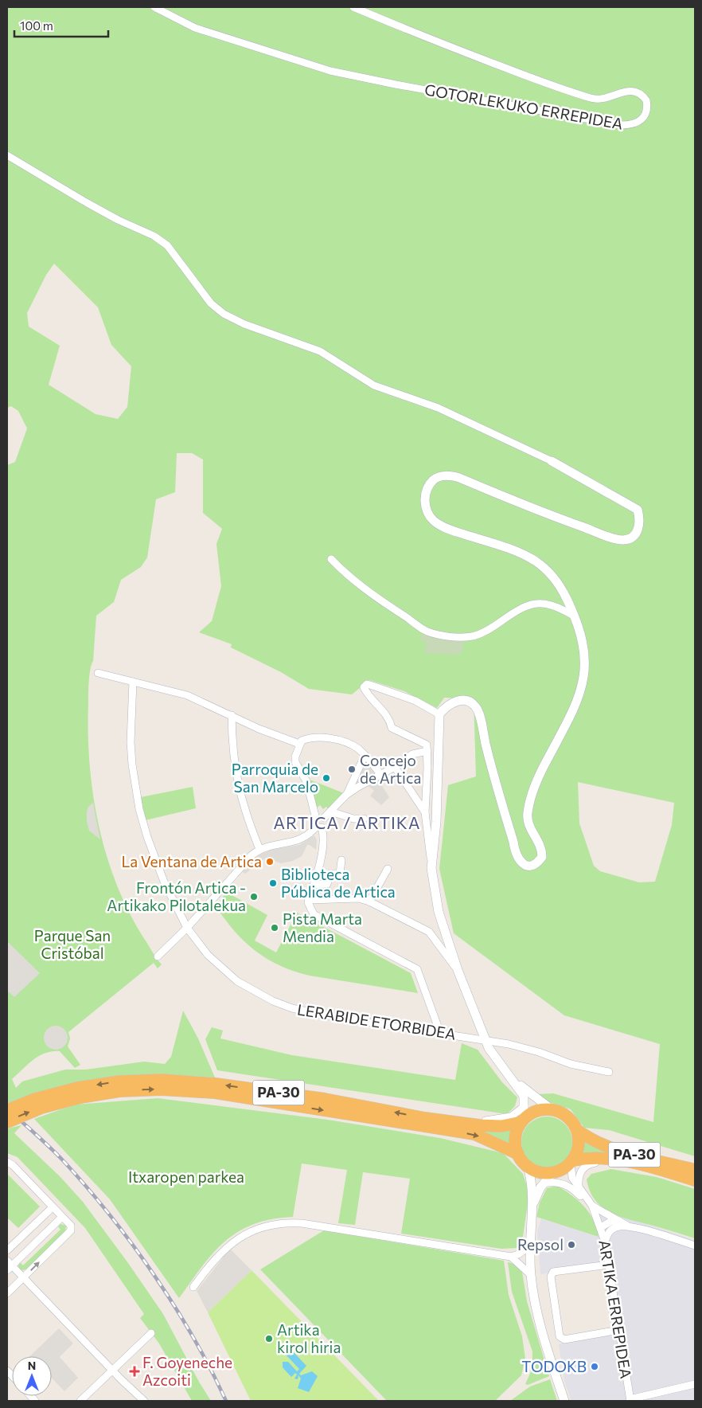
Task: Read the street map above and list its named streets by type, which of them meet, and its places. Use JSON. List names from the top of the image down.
{
  "streets": {
    "highway": ["PA-30"],
    "street": ["GOTORLEKUKO ERREPIDEA", "LERABIDE ETORBIDEA", "ARTIKA ERREPIDEA"]
  },
  "crossings": [
    ["PA-30", "ARTIKA ERREPIDEA"]
  ],
  "districts": ["ARTICA / ARTIKA"],
  "parks": ["Parque San Cristóbal", "Itxaropen parkea"],
  "places": {
    "other": [
      "Concejo de Artica",
      "Parroquia de San Marcelo",
      "La Ventana de Artica",
      "Biblioteca Pública de Artica",
      "Frontón Artica - Artikako Pilotalekua",
      "Pista Marta Mendia",
      "Repsol",
      "Artika kirol hiria",
      "TODOKB"
    ],
    "health": ["F. Goyeneche Azcoiti"]
  },
  "scale_bar": "100 m",
  "north": "top"
}
